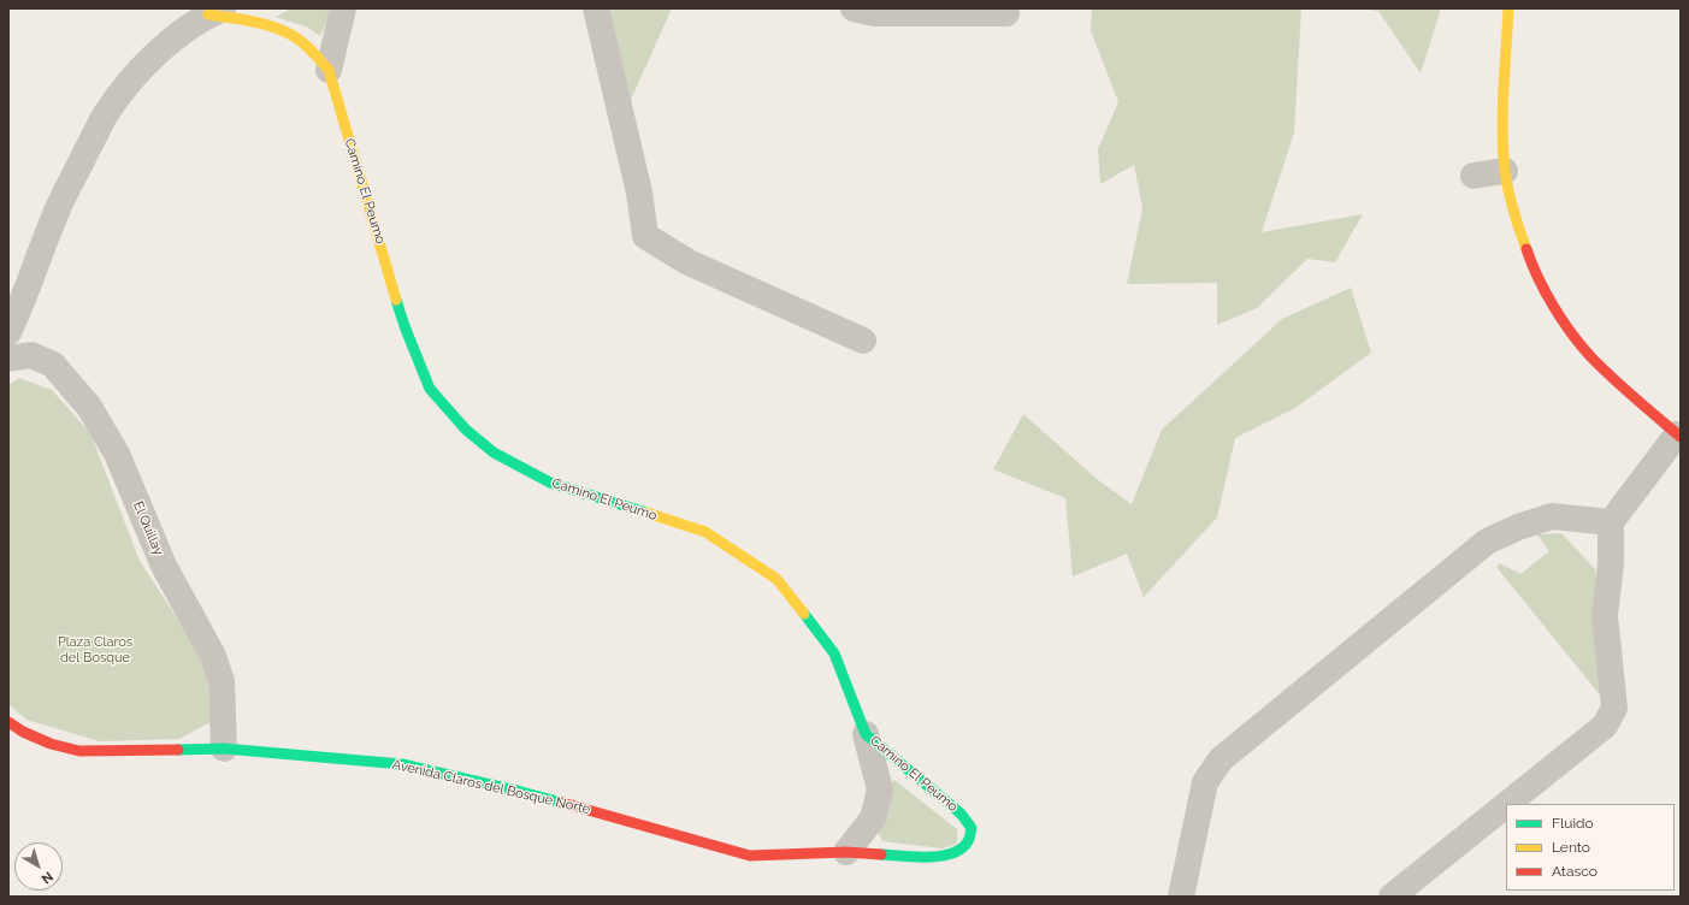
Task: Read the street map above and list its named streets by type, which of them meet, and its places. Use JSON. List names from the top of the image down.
{
  "streets": {
    "street": ["Camino El Peumo", "El Quillay", "Avenida Claros del Bosque Norte"]
  },
  "crossings": [
    ["Camino El Peumo", "Avenida Claros del Bosque Norte"],
    ["El Quillay", "Avenida Claros del Bosque Norte"]
  ],
  "parks": ["Plaza Claros del Bosque"],
  "legend": ["Fluido", "Lento", "Atasco"],
  "north": "bottom right"
}
